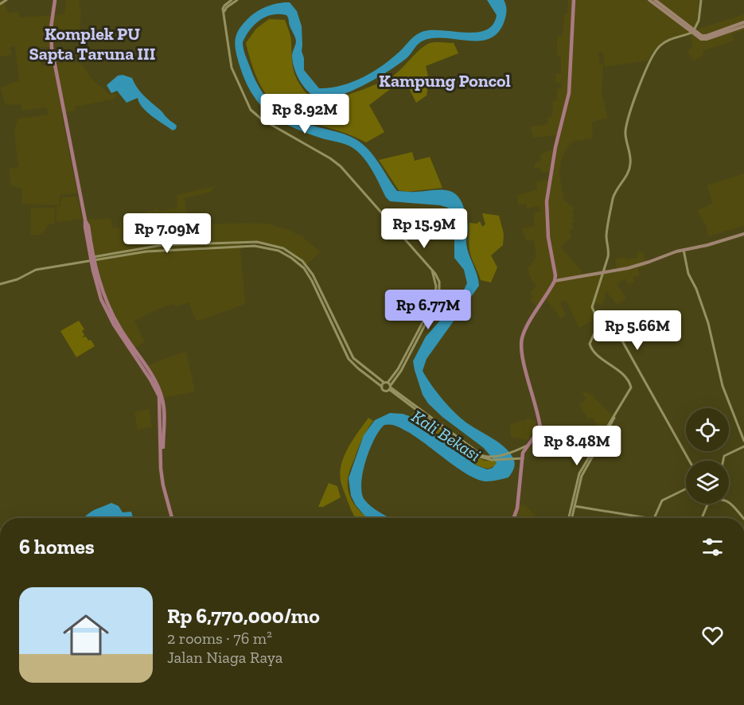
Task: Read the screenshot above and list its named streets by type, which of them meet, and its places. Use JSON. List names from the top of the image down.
{
  "districts": ["Komplek PU Sapta Taruna III", "Kampung Poncol"],
  "water": ["Kali Bekasi"],
  "page": {
    "price": [
      "Rp 8.92M",
      "Rp 15.9M",
      "Rp 7.09M",
      "Rp 6.77M",
      "Rp 5.66M",
      "Rp 8.48M"
    ],
    "heading": "6 homes",
    "list": [
      {
        "name": "Rp 6,770,000/mo",
        "note": "2 rooms · 76 m² · Jalan Niaga Raya"
      }
    ]
  }
}
